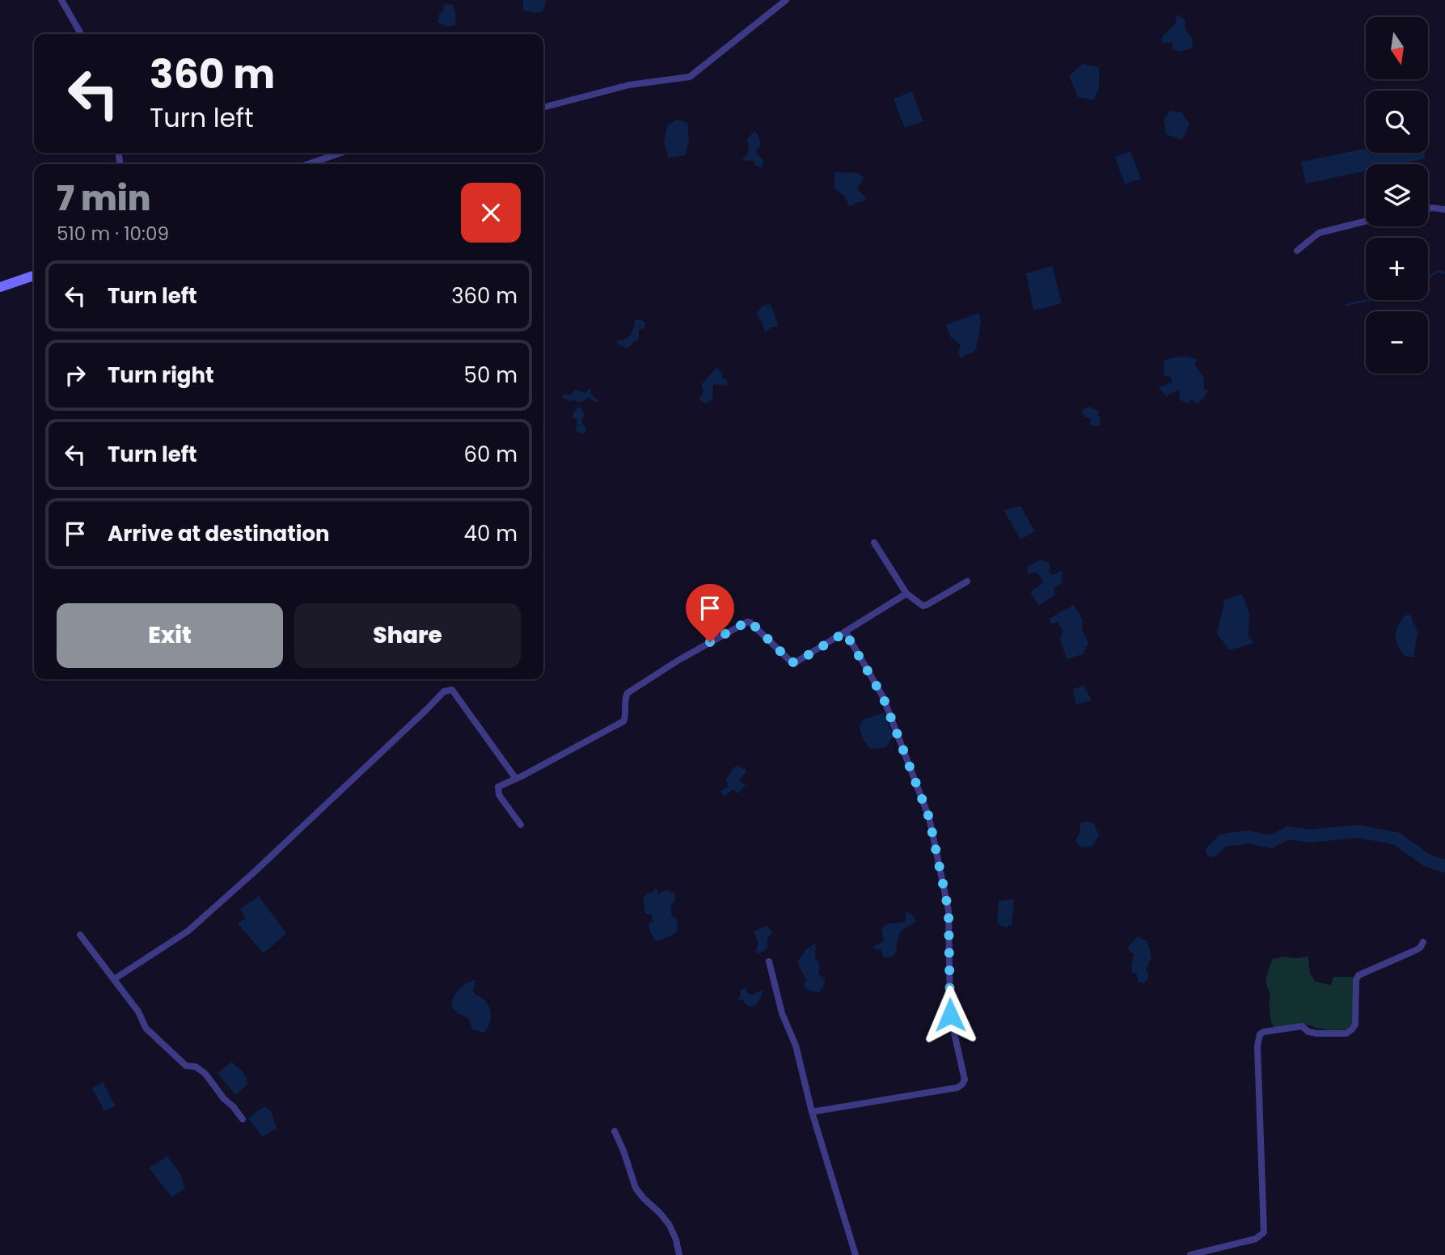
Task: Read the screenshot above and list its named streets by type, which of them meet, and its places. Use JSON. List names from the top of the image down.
{
  "north": "bottom",
  "page": {
    "map_buttons": ["+", "−"],
    "turn": ["360 m", "Turn left"],
    "heading": ["7 min", "510 m · 10:09"],
    "list": [
      {
        "name": "Turn left",
        "value": "360 m"
      },
      {
        "name": "Turn right",
        "value": "50 m"
      },
      {
        "name": "Turn left",
        "value": "60 m"
      },
      {
        "name": "Arrive at destination",
        "value": "40 m"
      }
    ],
    "buttons": ["Exit", "Share"]
  }
}
